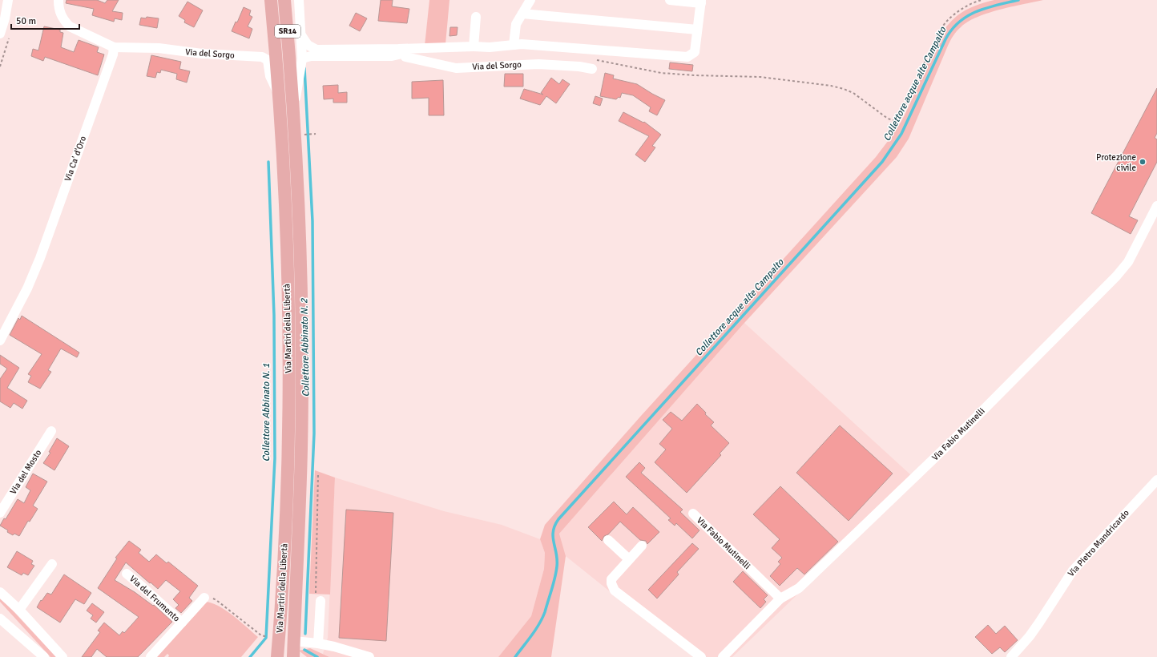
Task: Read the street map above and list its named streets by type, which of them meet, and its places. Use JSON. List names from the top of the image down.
{
  "streets": {
    "main road": ["SR14", "Via Martiri della Libertà"],
    "street": [
      "Via del Sorgo",
      "Via Ca' d'Oro",
      "Via Fabio Mutinelli",
      "Via del Mosto",
      "Via Pietro Mandricardo",
      "Via del Frumento"
    ]
  },
  "crossings": [
    ["SR14", "Via Martiri della Libertà"],
    ["Via del Sorgo", "Via Ca' d'Oro"],
    ["Via del Sorgo", "Via Martiri della Libertà"]
  ],
  "water": ["Collettore acque alte Campalto", "Collettore Abbinato N. 2", "Collettore Abbinato N. 1"],
  "places": ["Protezione civile"],
  "scale_bar": "50 m"
}
